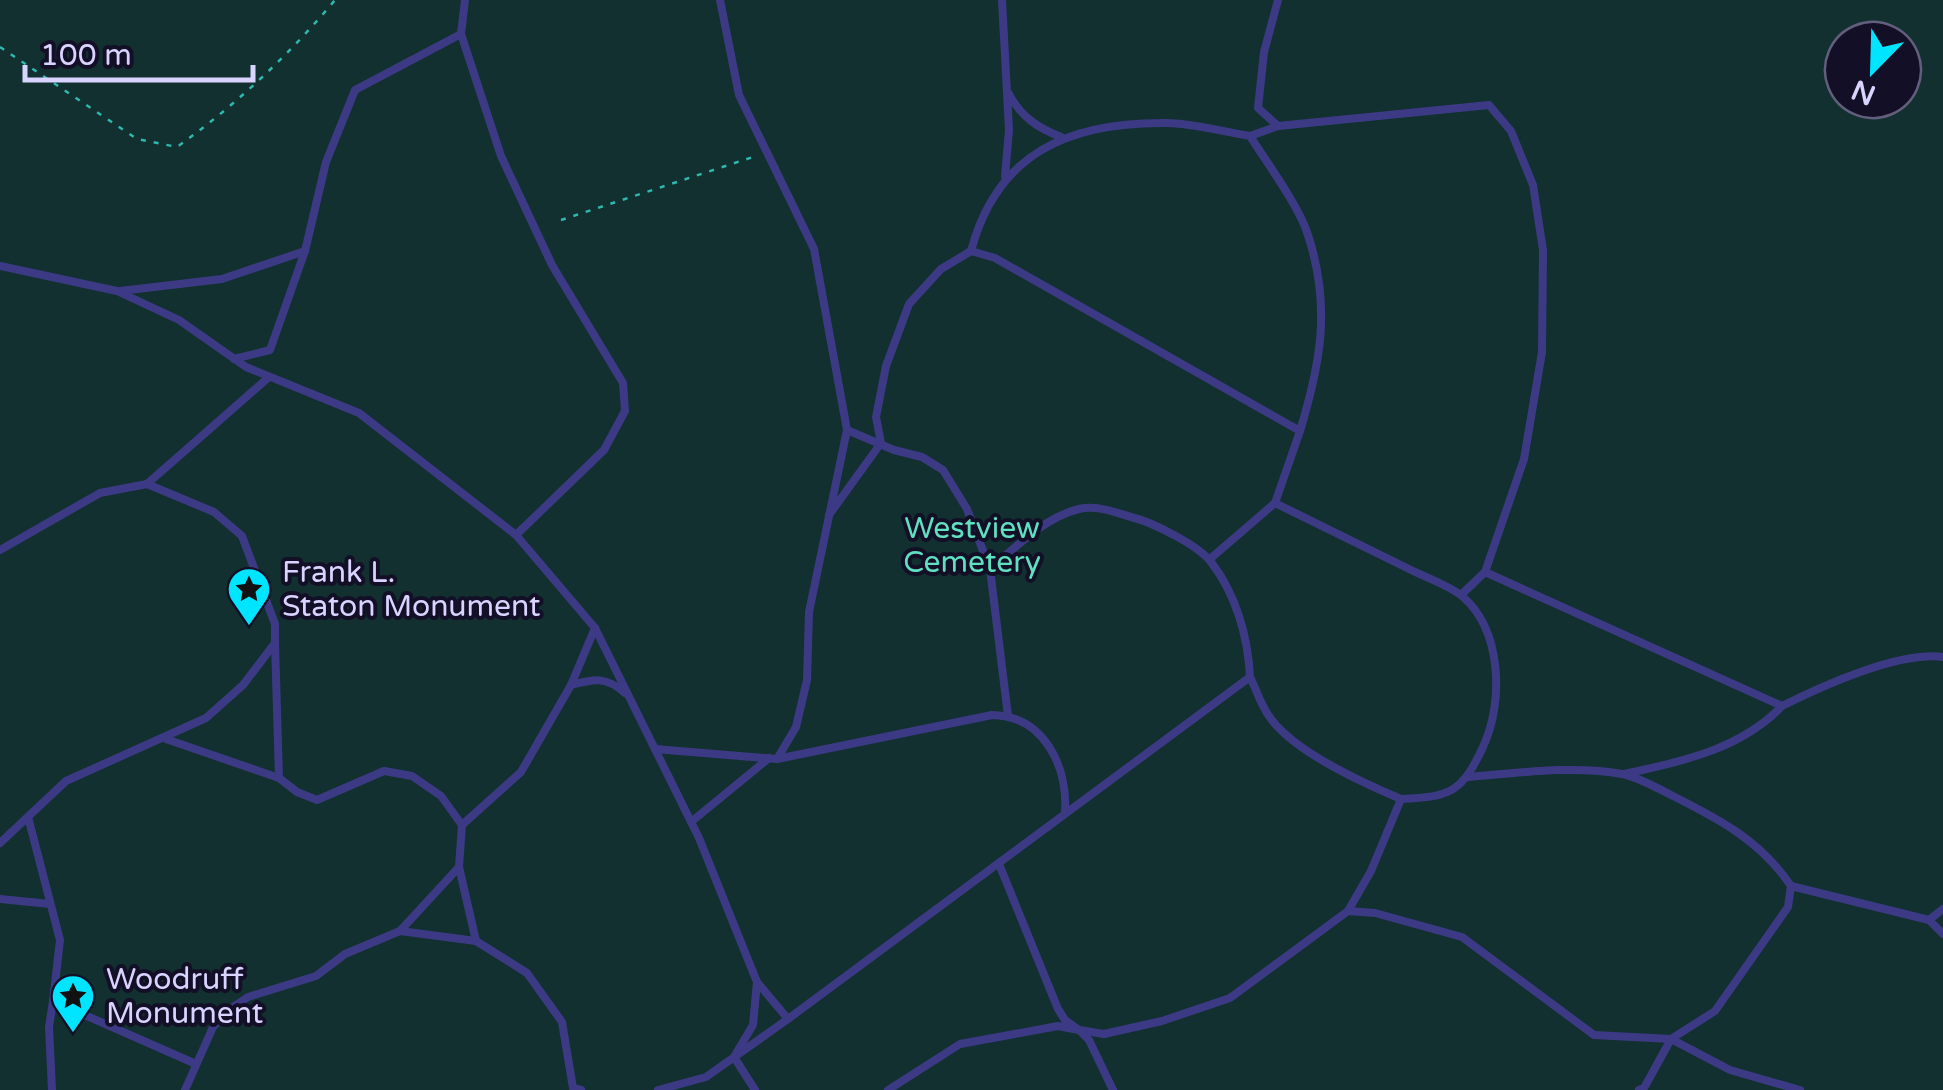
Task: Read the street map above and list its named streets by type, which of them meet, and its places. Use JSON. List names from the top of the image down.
{
  "parks": ["Westview Cemetery"],
  "places": {
    "place": ["Frank L. Staton Monument", "Woodruff Monument"]
  },
  "scale_bar": "100 m",
  "north": "bottom left"
}
